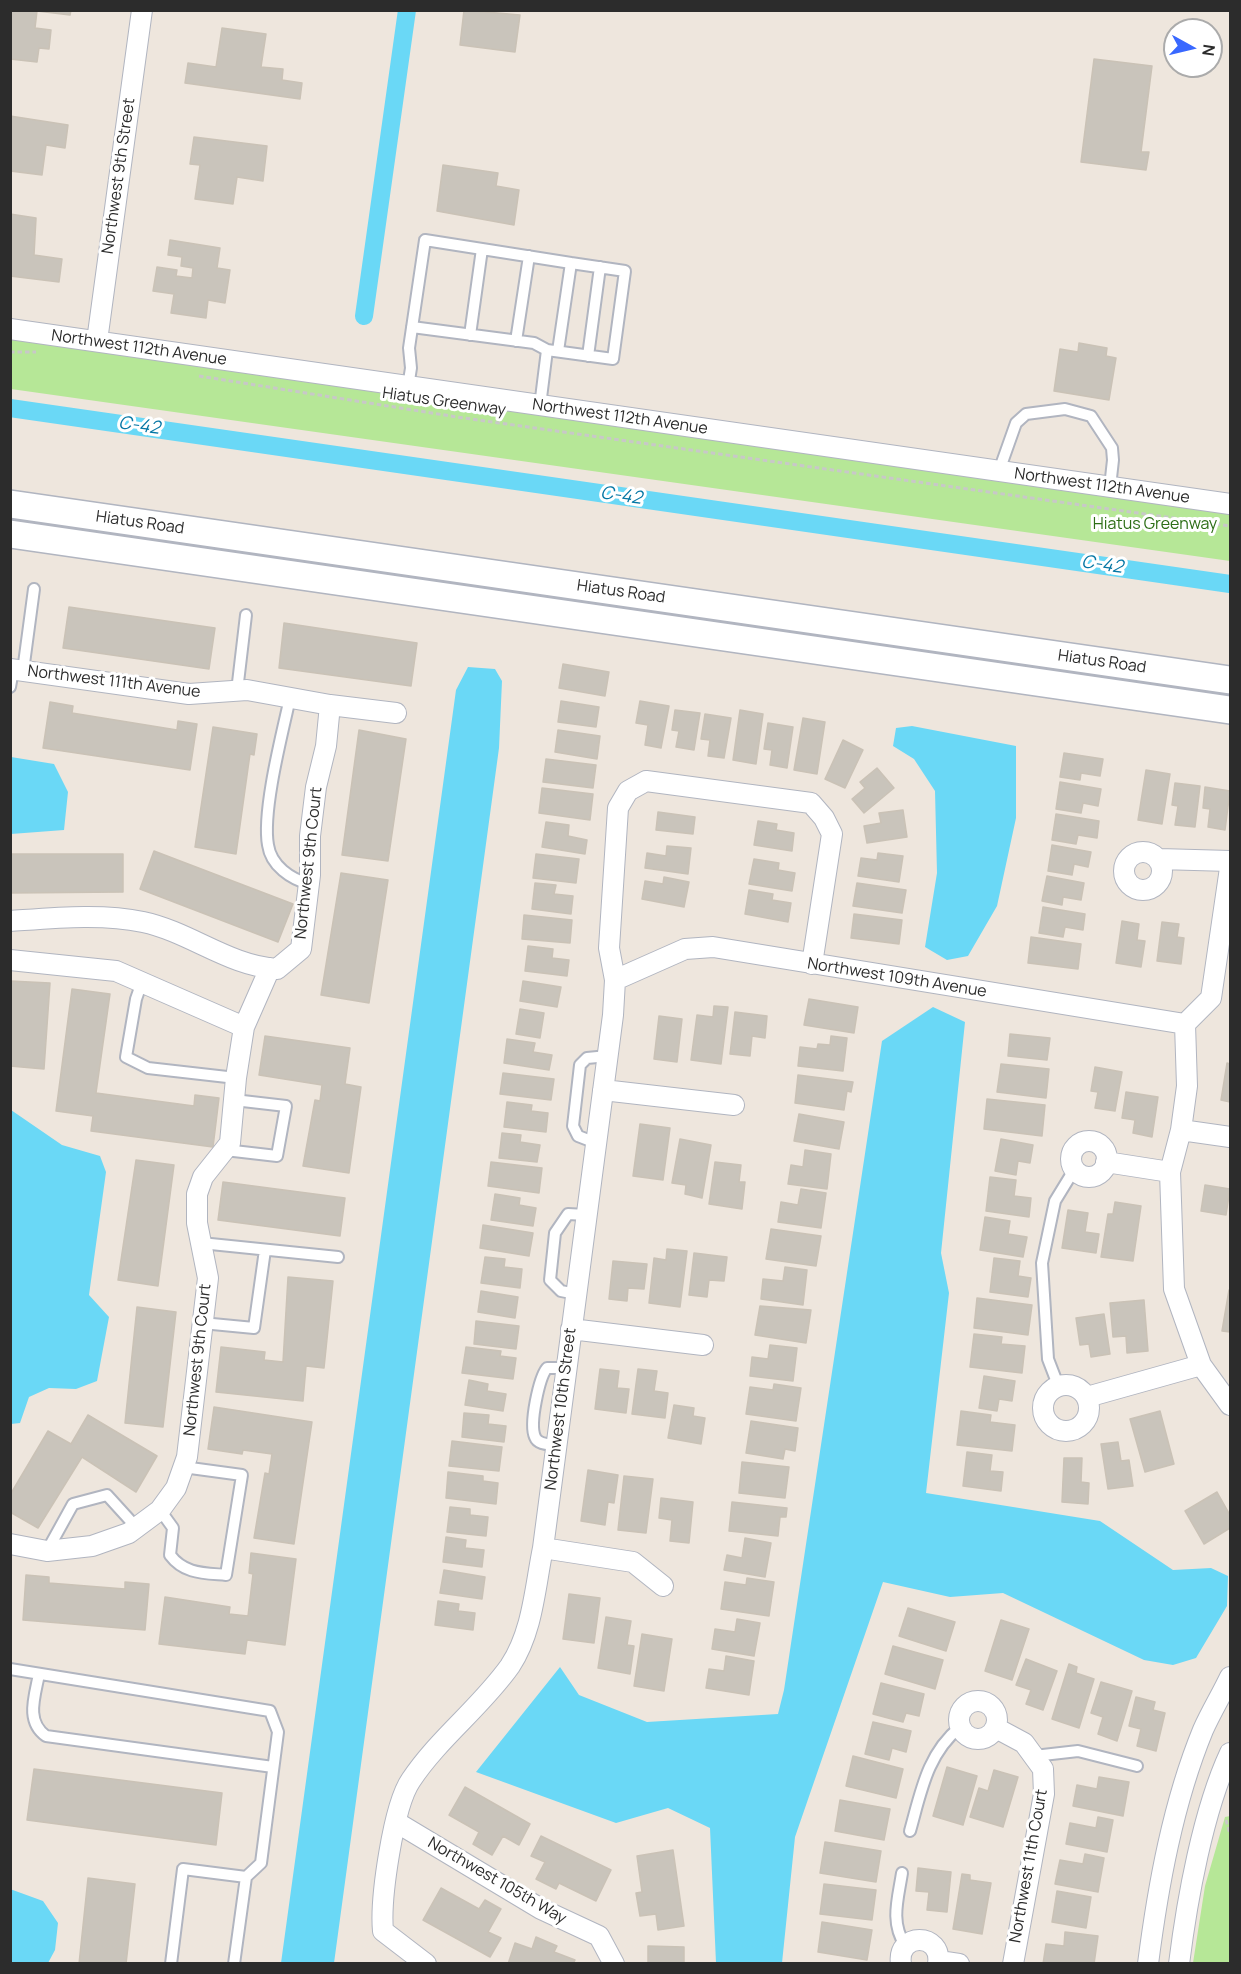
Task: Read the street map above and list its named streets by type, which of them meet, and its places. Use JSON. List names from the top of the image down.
{
  "streets": {
    "main road": ["Hiatus Road"],
    "street": [
      "Northwest 9th Street",
      "Northwest 112th Avenue",
      "Northwest 111th Avenue",
      "Northwest 9th Court",
      "Northwest 109th Avenue",
      "Northwest 10th Street",
      "Northwest 11th Court",
      "Northwest 105th Way"
    ],
    "path": ["Hiatus Greenway"]
  },
  "crossings": [
    ["Northwest 9th Street", "Northwest 112th Avenue"],
    ["Northwest 111th Avenue", "Northwest 9th Court"],
    ["Northwest 109th Avenue", "Northwest 10th Street"],
    ["Northwest 10th Street", "Northwest 105th Way"]
  ],
  "water": ["C-42"],
  "parks": ["Hiatus Greenway"],
  "north": "right"
}
